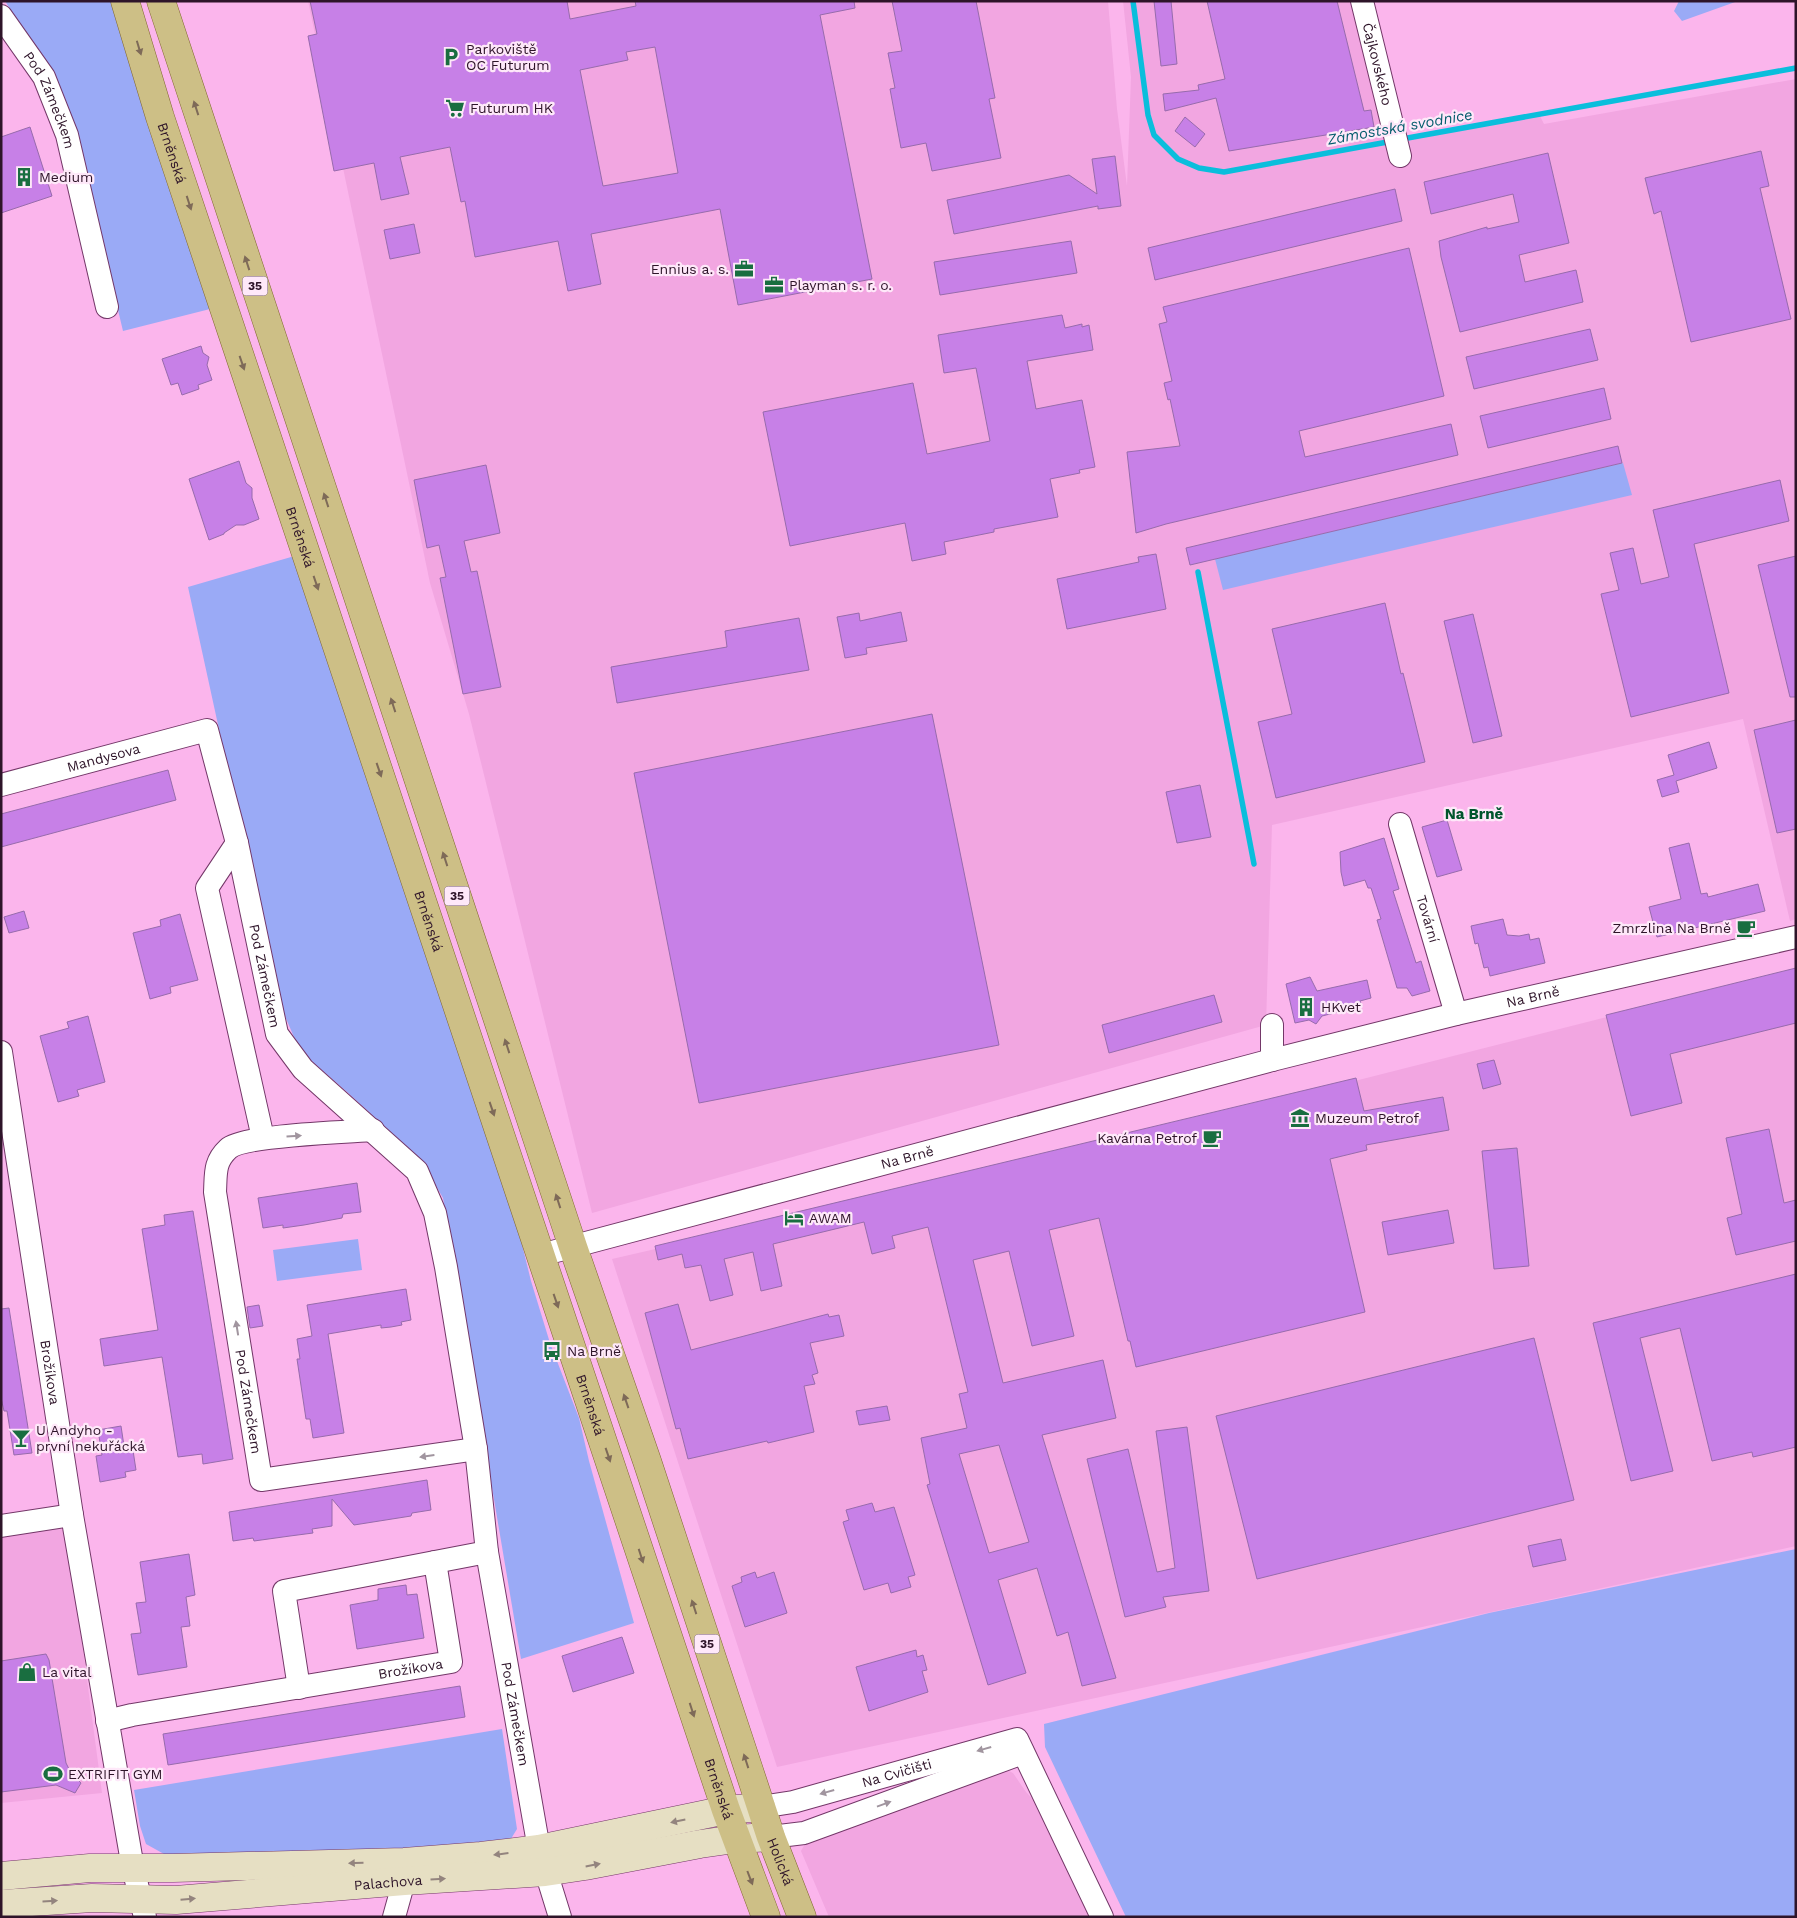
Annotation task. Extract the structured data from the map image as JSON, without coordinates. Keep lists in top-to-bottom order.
{
  "streets": {
    "main road": ["Brněnská", "35", "Holická"],
    "street": [
      "Čajkovského",
      "Pod Zámečkem",
      "Mandysova",
      "Tovární",
      "Na Brně",
      "Brožíkova",
      "Na Cvičišti",
      "Palachova"
    ]
  },
  "crossings": [
    ["Pod Zámečkem", "Mandysova"],
    ["Pod Zámečkem", "Palachova"],
    ["Brněnská", "35"],
    ["Brněnská", "Na Brně"],
    ["Brněnská", "Palachova"],
    ["35", "Na Brně"],
    ["35", "Na Cvičišti"],
    ["35", "Holická"],
    ["35", "Palachova"],
    ["Tovární", "Na Brně"],
    ["Brožíkova", "Palachova"],
    ["Na Cvičišti", "Holická"],
    ["Na Cvičišti", "Palachova"],
    ["Holická", "Palachova"]
  ],
  "districts": ["Na Brně"],
  "water": ["Zámostská svodnice"],
  "places": {
    "parking": ["Parkoviště OC Futurum"],
    "supermarket": ["Futurum HK"],
    "building": ["Medium", "HKvet"],
    "office": ["Ennius a. s.", "Playman s. r. o."],
    "cafe": ["Zmrzlina Na Brně", "Kavárna Petrof"],
    "museum": ["Muzeum Petrof"],
    "hotel": ["AWAM"],
    "bus stop": ["Na Brně"],
    "bar": ["U Andyho - první nekuřácká"],
    "shop": ["La vital"],
    "sports": ["EXTRIFIT GYM"]
  }
}
